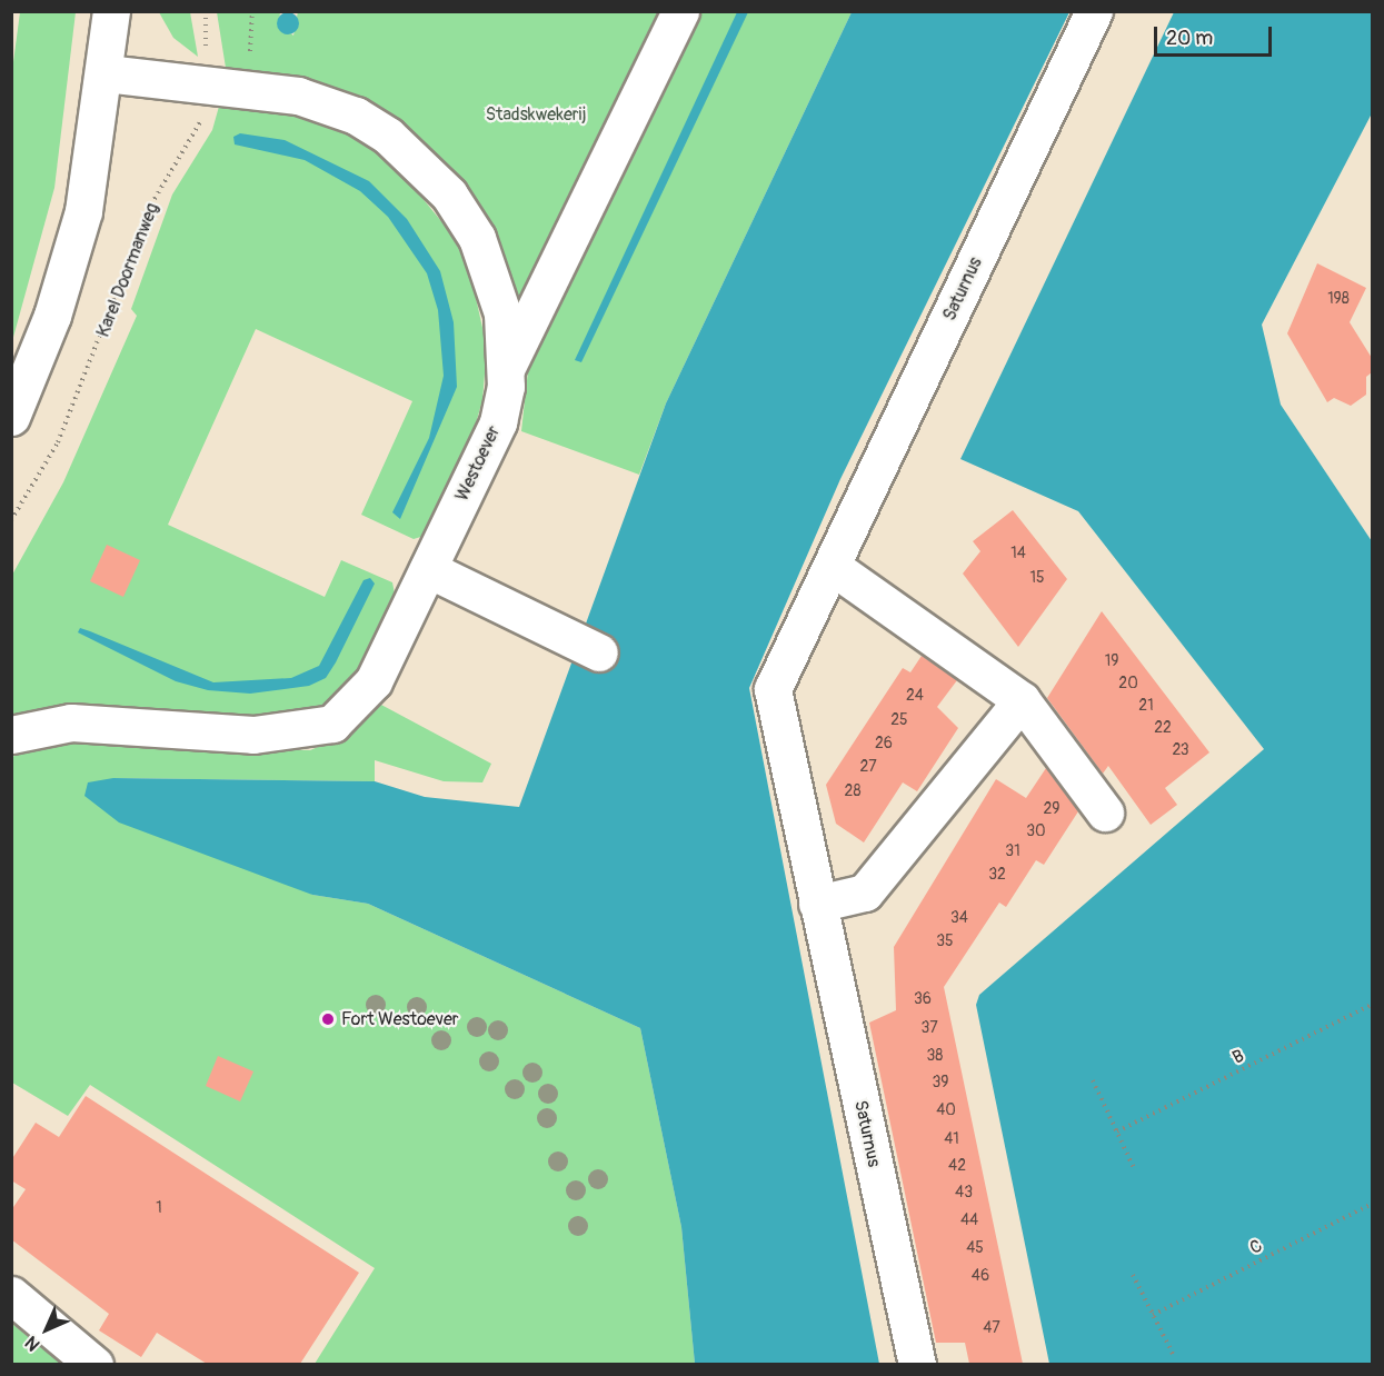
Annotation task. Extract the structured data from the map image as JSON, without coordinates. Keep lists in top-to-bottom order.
{
  "streets": {
    "street": ["Saturnus", "Westoever"],
    "path": ["Karel Doormanweg", "B", "C"]
  },
  "crossings": [
    ["Karel Doormanweg", "Westoever"]
  ],
  "parks": ["Stadskwekerij"],
  "places": ["Fort Westoever"],
  "house_numbers": [
    "198",
    "14",
    "15",
    "19",
    "20",
    "24",
    "21",
    "25",
    "22",
    "26",
    "23",
    "27",
    "28",
    "29",
    "30",
    "31",
    "32",
    "34",
    "35",
    "36",
    "37",
    "38",
    "39",
    "40",
    "41",
    "42",
    "43",
    "1",
    "44",
    "45",
    "46",
    "47"
  ],
  "scale_bar": "20 m",
  "north": "bottom left"
}
